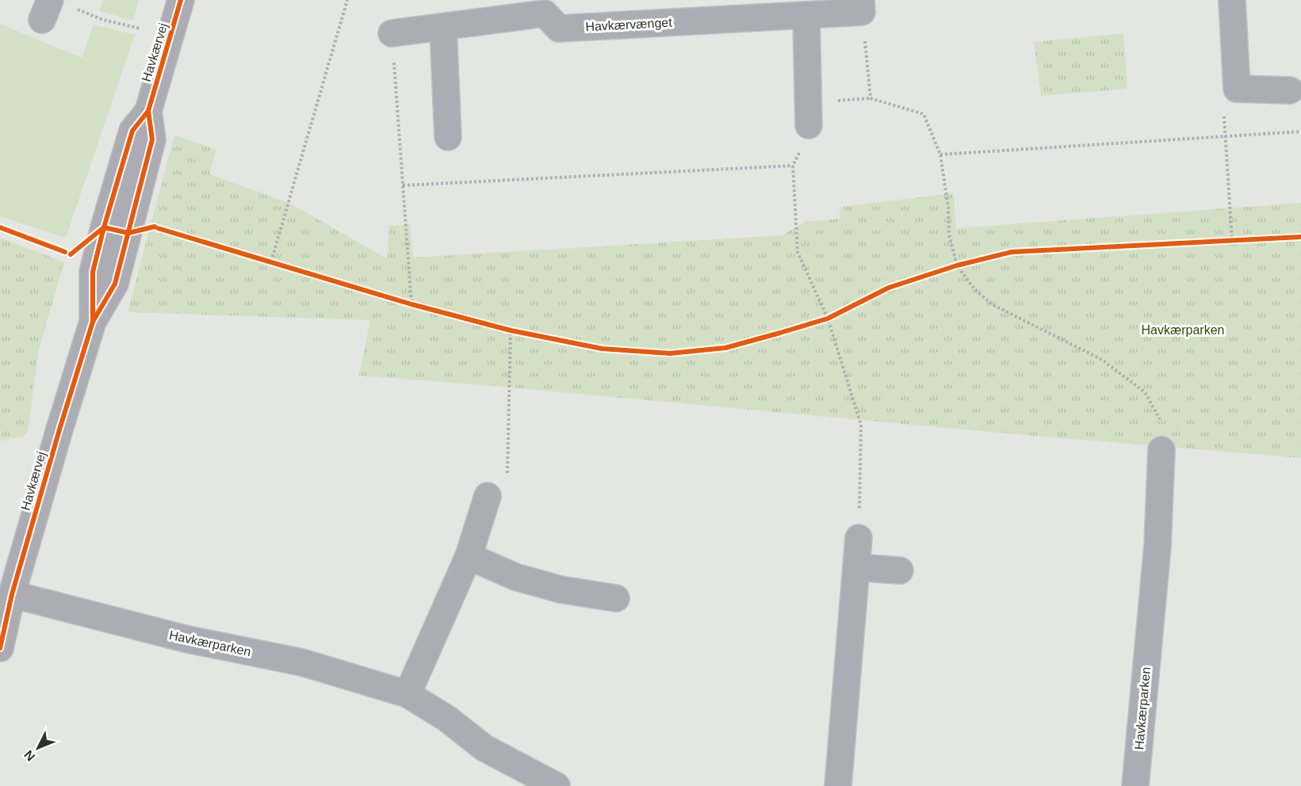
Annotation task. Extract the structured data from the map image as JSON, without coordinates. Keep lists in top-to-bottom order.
{
  "streets": {
    "street": ["Havkærvænget", "Havkærvej", "Havkærparken"]
  },
  "crossings": [
    ["Havkærvej", "Havkærparken"]
  ],
  "parks": ["Havkærparken"],
  "north": "bottom left"
}
